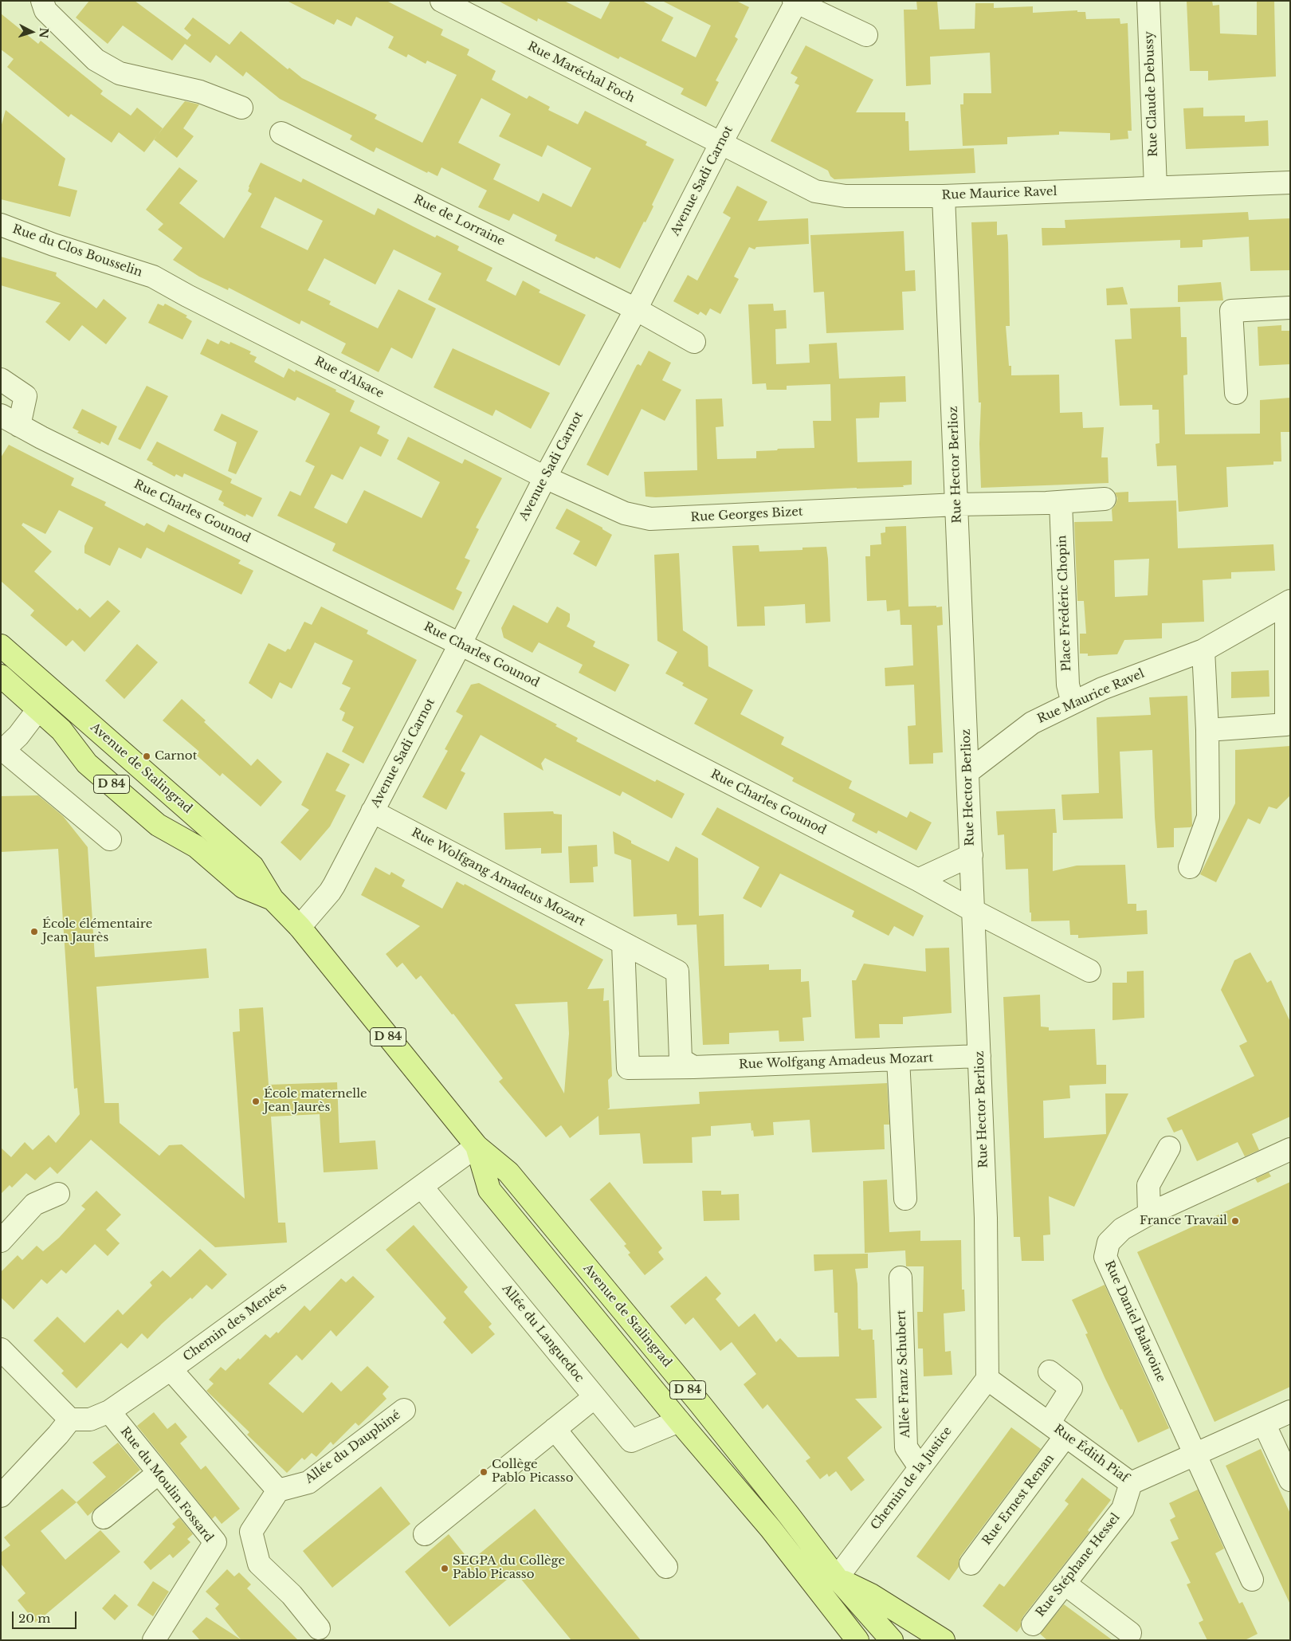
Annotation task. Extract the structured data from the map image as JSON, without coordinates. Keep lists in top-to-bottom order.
{
  "streets": {
    "main road": ["Avenue de Stalingrad", "D 84"],
    "street": [
      "Rue Maréchal Foch",
      "Rue Claude Debussy",
      "Avenue Sadi Carnot",
      "Rue Maurice Ravel",
      "Rue de Lorraine",
      "Rue du Clos Bousselin",
      "Rue d'Alsace",
      "Rue Hector Berlioz",
      "Rue Charles Gounod",
      "Rue Georges Bizet",
      "Place Frédéric Chopin",
      "Rue Wolfgang Amadeus Mozart",
      "Rue Daniel Balavoine",
      "Chemin des Menées",
      "Allée du Languedoc",
      "Allée Franz Schubert",
      "Allée du Dauphiné",
      "Rue Édith Piaf",
      "Chemin de la Justice",
      "Rue du Moulin Fossard",
      "Rue Ernest Renan",
      "Rue Stéphane Hessel"
    ]
  },
  "crossings": [
    ["Rue Maréchal Foch", "Avenue Sadi Carnot"],
    ["Rue Maréchal Foch", "Rue Maurice Ravel"],
    ["Rue Claude Debussy", "Rue Maurice Ravel"],
    ["Avenue Sadi Carnot", "Rue Maurice Ravel"],
    ["Avenue Sadi Carnot", "Rue de Lorraine"],
    ["Avenue Sadi Carnot", "Rue d'Alsace"],
    ["Avenue Sadi Carnot", "Rue Charles Gounod"],
    ["Avenue Sadi Carnot", "Rue Georges Bizet"],
    ["Avenue Sadi Carnot", "Avenue de Stalingrad"],
    ["Avenue Sadi Carnot", "Rue Wolfgang Amadeus Mozart"],
    ["Rue Maurice Ravel", "Rue Hector Berlioz"],
    ["Rue Maurice Ravel", "Place Frédéric Chopin"],
    ["Rue du Clos Bousselin", "Rue d'Alsace"],
    ["Rue d'Alsace", "Rue Georges Bizet"],
    ["Rue Hector Berlioz", "Rue Charles Gounod"],
    ["Rue Hector Berlioz", "Rue Georges Bizet"],
    ["Rue Hector Berlioz", "Rue Wolfgang Amadeus Mozart"],
    ["Rue Hector Berlioz", "Rue Édith Piaf"],
    ["Rue Hector Berlioz", "Chemin de la Justice"],
    ["Avenue de Stalingrad", "Chemin des Menées"],
    ["Avenue de Stalingrad", "Allée du Languedoc"],
    ["Avenue de Stalingrad", "Chemin de la Justice"],
    ["Rue Daniel Balavoine", "Rue Édith Piaf"],
    ["Chemin des Menées", "Allée du Languedoc"],
    ["Chemin des Menées", "Rue du Moulin Fossard"],
    ["Allée Franz Schubert", "Chemin de la Justice"],
    ["Rue Édith Piaf", "Chemin de la Justice"],
    ["Rue Édith Piaf", "Rue Ernest Renan"],
    ["Rue Édith Piaf", "Rue Stéphane Hessel"]
  ],
  "places": [
    "Carnot",
    "École élémentaire Jean Jaurès",
    "École maternelle Jean Jaurès",
    "France Travail",
    "Collège Pablo Picasso",
    "SEGPA du Collège Pablo Picasso"
  ],
  "scale_bar": "20 m",
  "north": "right"
}
